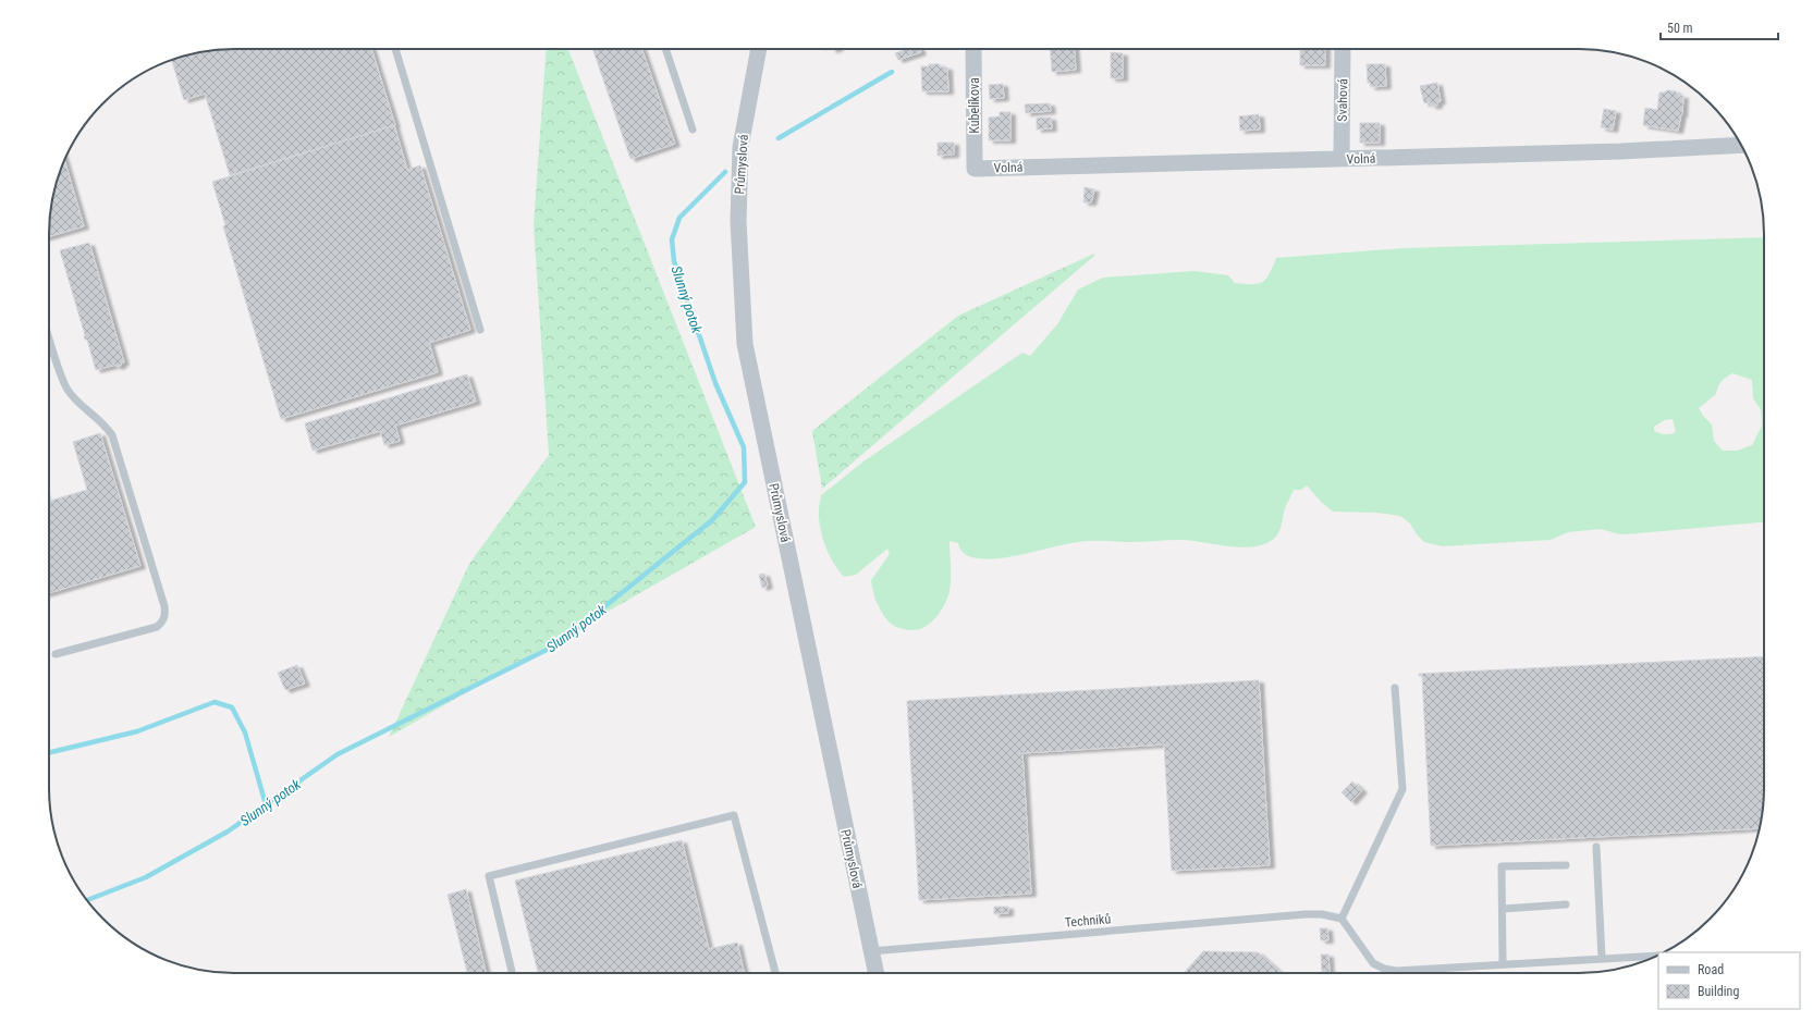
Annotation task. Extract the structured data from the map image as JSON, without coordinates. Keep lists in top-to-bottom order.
{
  "streets": {
    "street": [
      "Svahová",
      "Kubelíkova",
      "Volná",
      "Průmyslová"
    ],
    "lane": ["Techniků"]
  },
  "crossings": [
    ["Svahová", "Volná"],
    ["Kubelíkova", "Volná"],
    ["Průmyslová", "Techniků"]
  ],
  "water": ["Slunný potok"],
  "legend": ["Road", "Building"],
  "scale_bar": "50 m"
}
